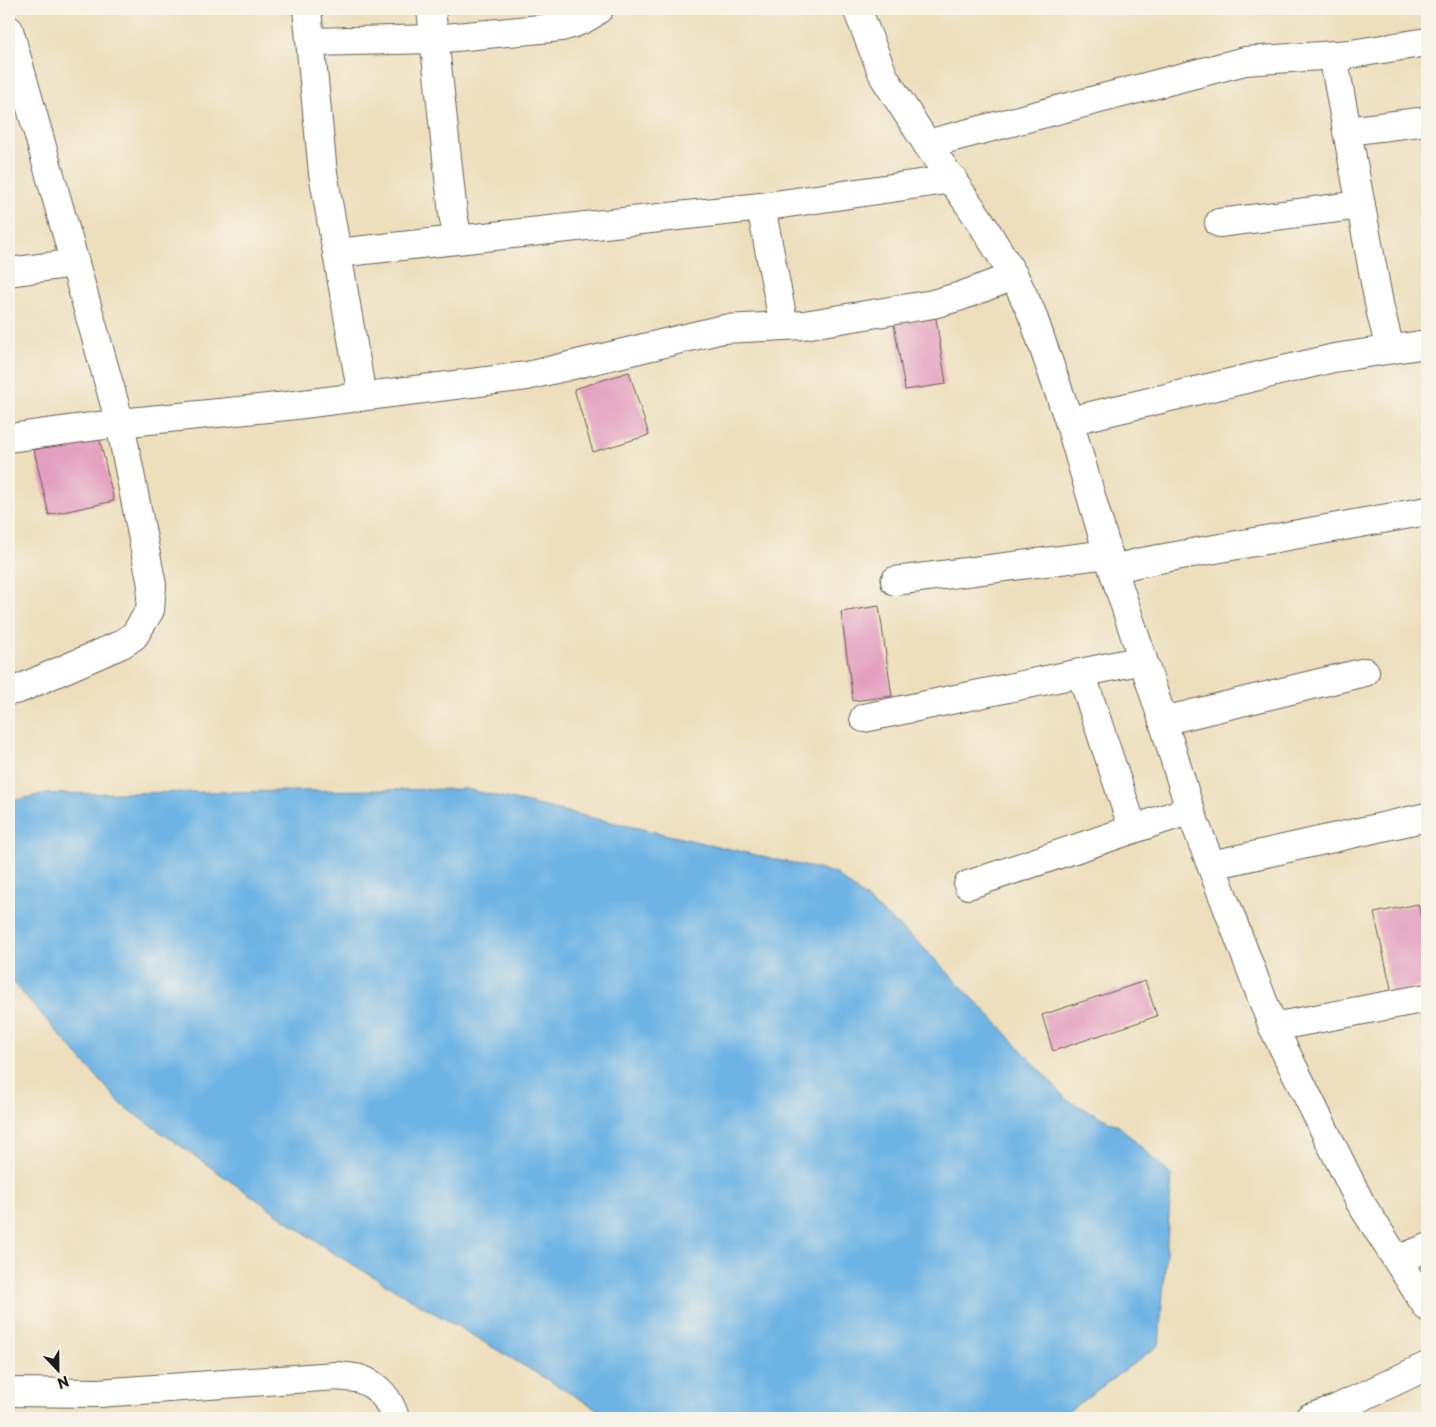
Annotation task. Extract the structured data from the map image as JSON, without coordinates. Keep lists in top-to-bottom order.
{
  "north": "bottom"
}
